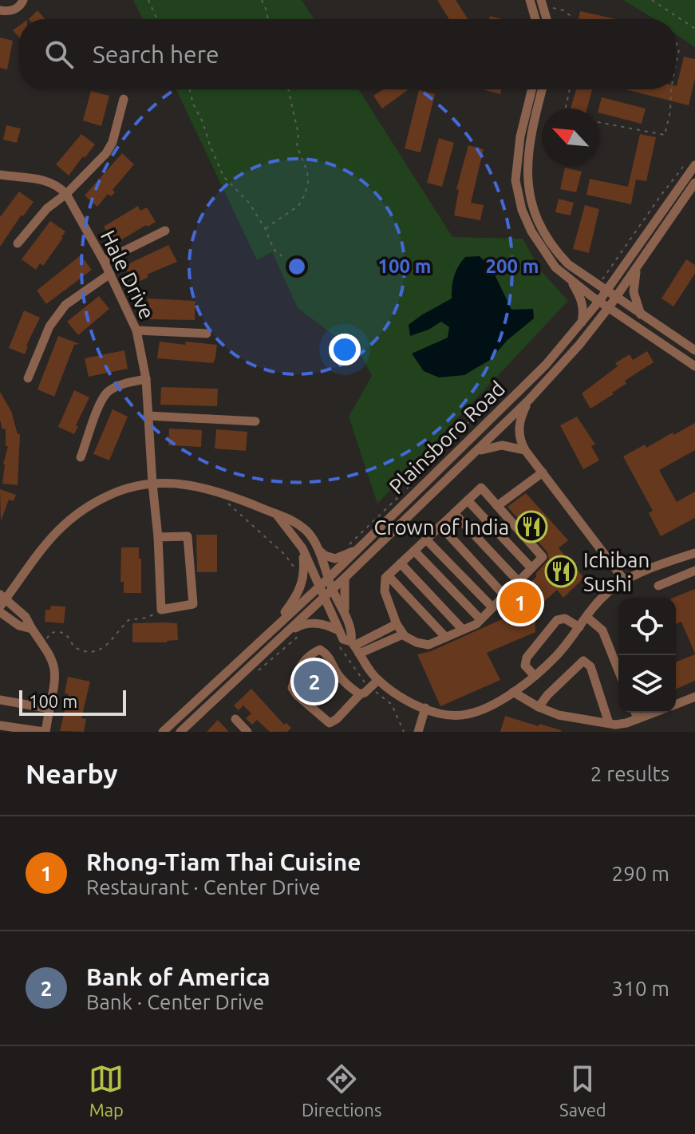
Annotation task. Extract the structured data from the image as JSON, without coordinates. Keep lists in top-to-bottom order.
{
  "streets": {
    "street": ["Hale Drive", "Plainsboro Road"]
  },
  "places": {
    "restaurant": ["Crown of India", "Ichiban Sushi"]
  },
  "scale_bar": "100 m",
  "north": "top left",
  "page": {
    "search": "Search here",
    "pins": ["1", "2"],
    "scale": "100 m",
    "heading": ["Nearby", "2 results"],
    "list": [
      {
        "mark": "1",
        "name": "Rhong-Tiam Thai Cuisine",
        "note": "Restaurant · Center Drive",
        "value": "290 m"
      },
      {
        "mark": "2",
        "name": "Bank of America",
        "note": "Bank · Center Drive",
        "value": "310 m"
      }
    ],
    "nav": ["Map", "Directions", "Saved"]
  },
  "rings": ["100 m", "200 m"]
}
